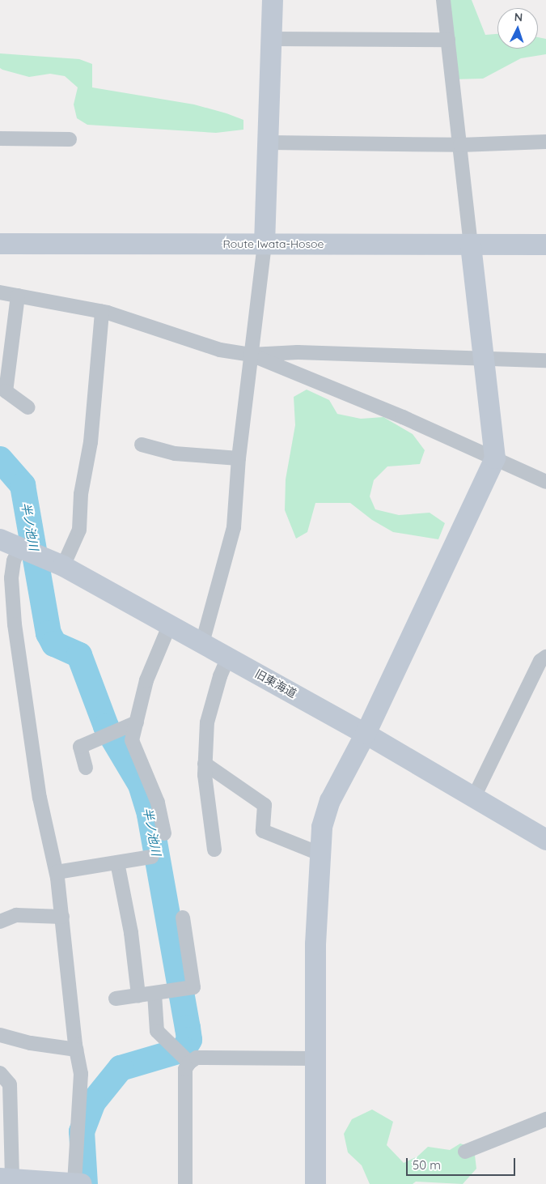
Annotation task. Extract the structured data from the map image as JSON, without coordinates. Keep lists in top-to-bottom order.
{
  "streets": {
    "street": ["Route Iwata-Hosoe", "旧東海道"]
  },
  "water": ["半ノ池川"],
  "scale_bar": "50 m",
  "north": "top"
}
